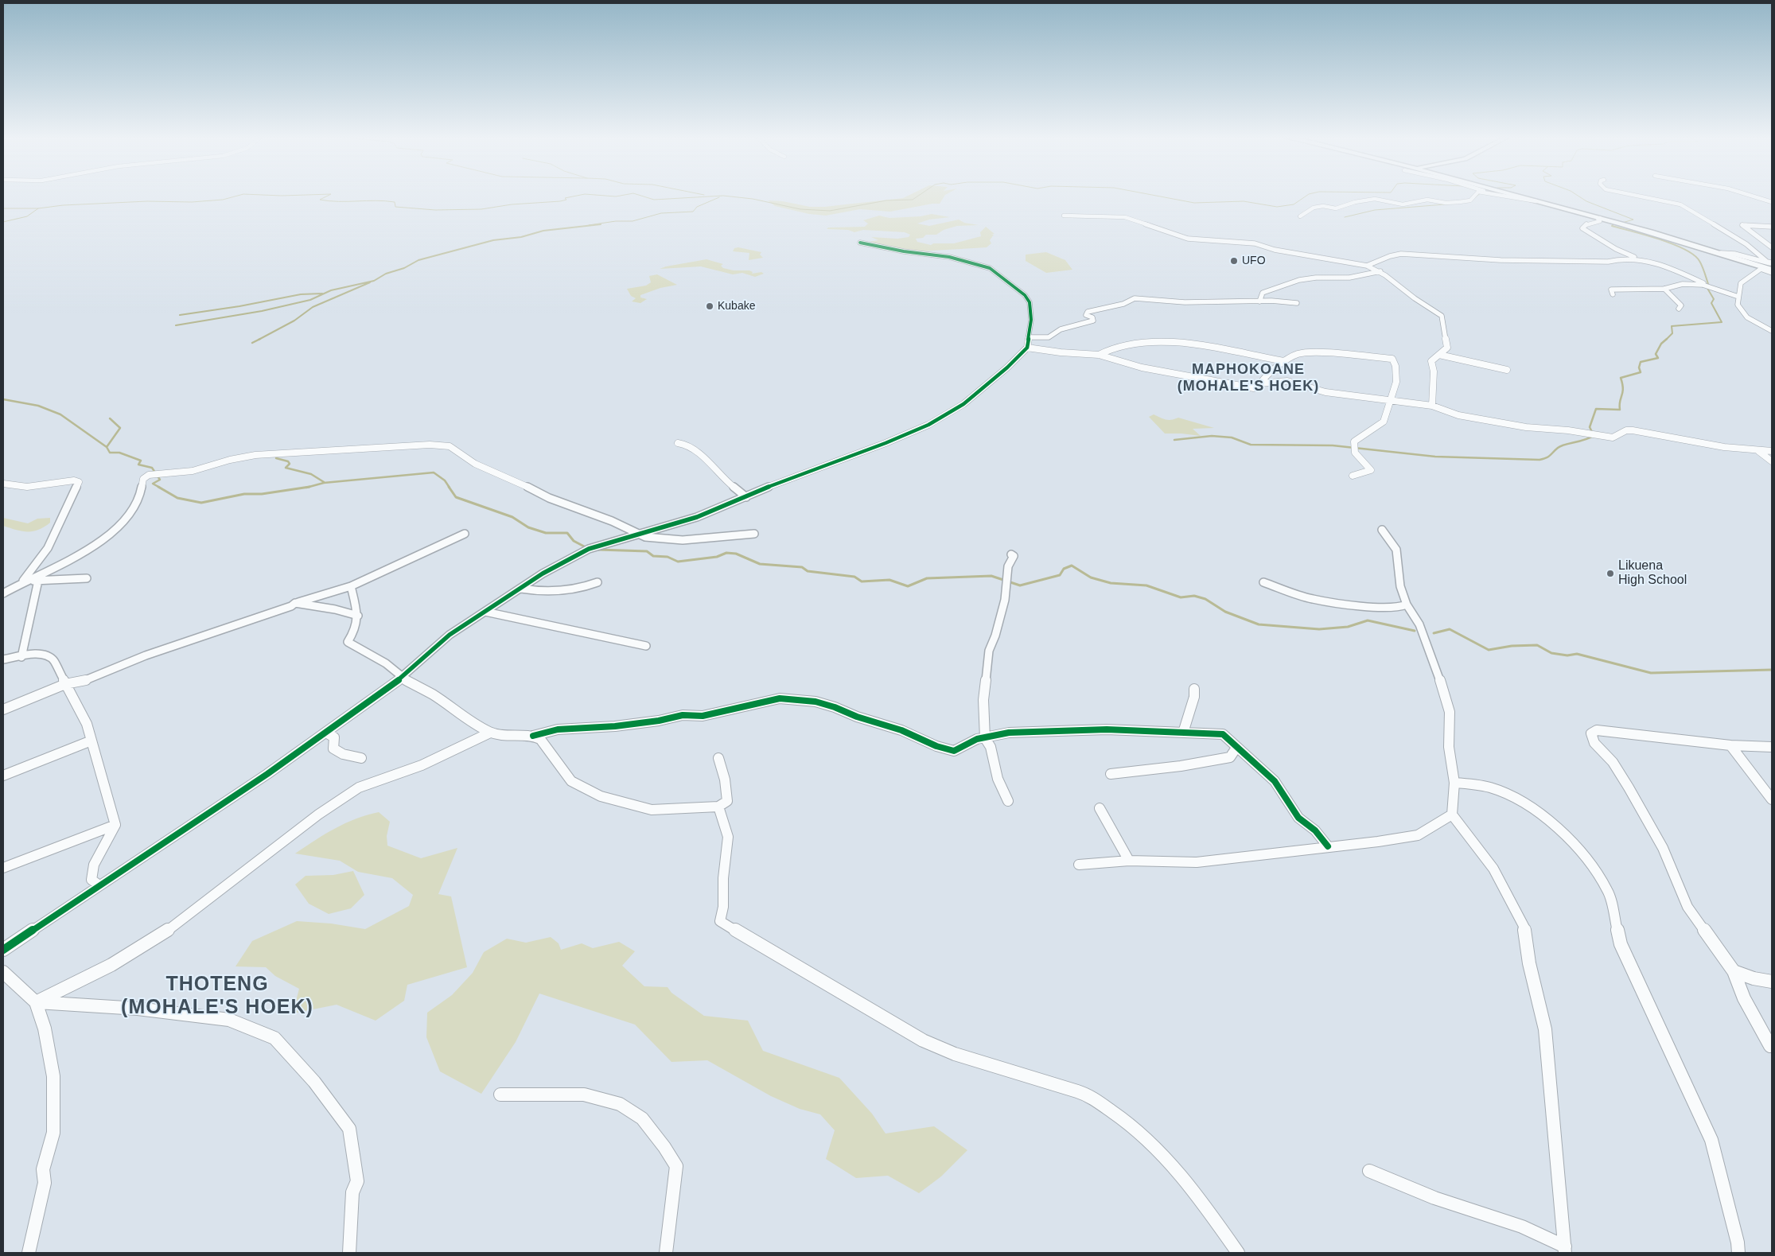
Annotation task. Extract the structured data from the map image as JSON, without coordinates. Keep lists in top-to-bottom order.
{
  "districts": ["MAPHOKOANE (MOHALE'S HOEK)", "THOTENG (MOHALE'S HOEK)"],
  "places": ["UFO", "Kubake", "Likuena High School"]
}
